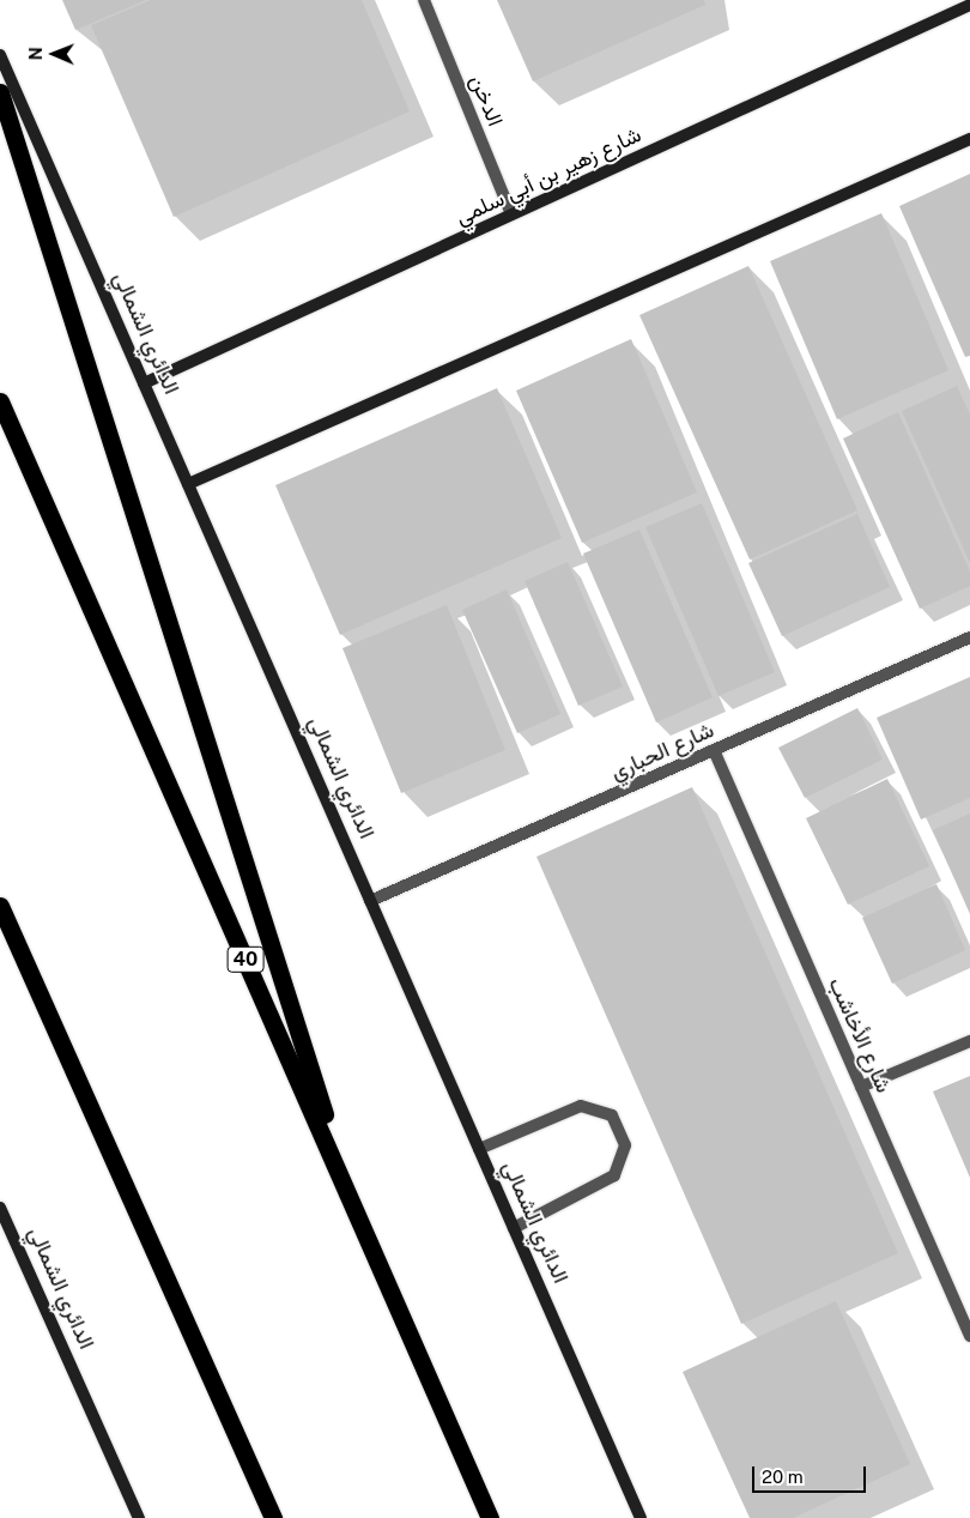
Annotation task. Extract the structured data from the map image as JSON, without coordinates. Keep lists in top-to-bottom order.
{
  "streets": {
    "highway": ["40"],
    "street": [
      "الدخن",
      "شارع زهير بن أبي سلمي",
      "الدائري الشمالي",
      "شارع الحباري",
      "شارع الأخاشب"
    ]
  },
  "crossings": [
    ["الدخن", "شارع زهير بن أبي سلمي"],
    ["شارع زهير بن أبي سلمي", "الدائري الشمالي"],
    ["الدائري الشمالي", "شارع الحباري"],
    ["شارع الحباري", "شارع الأخاشب"]
  ],
  "scale_bar": "20 m",
  "north": "left"
}
